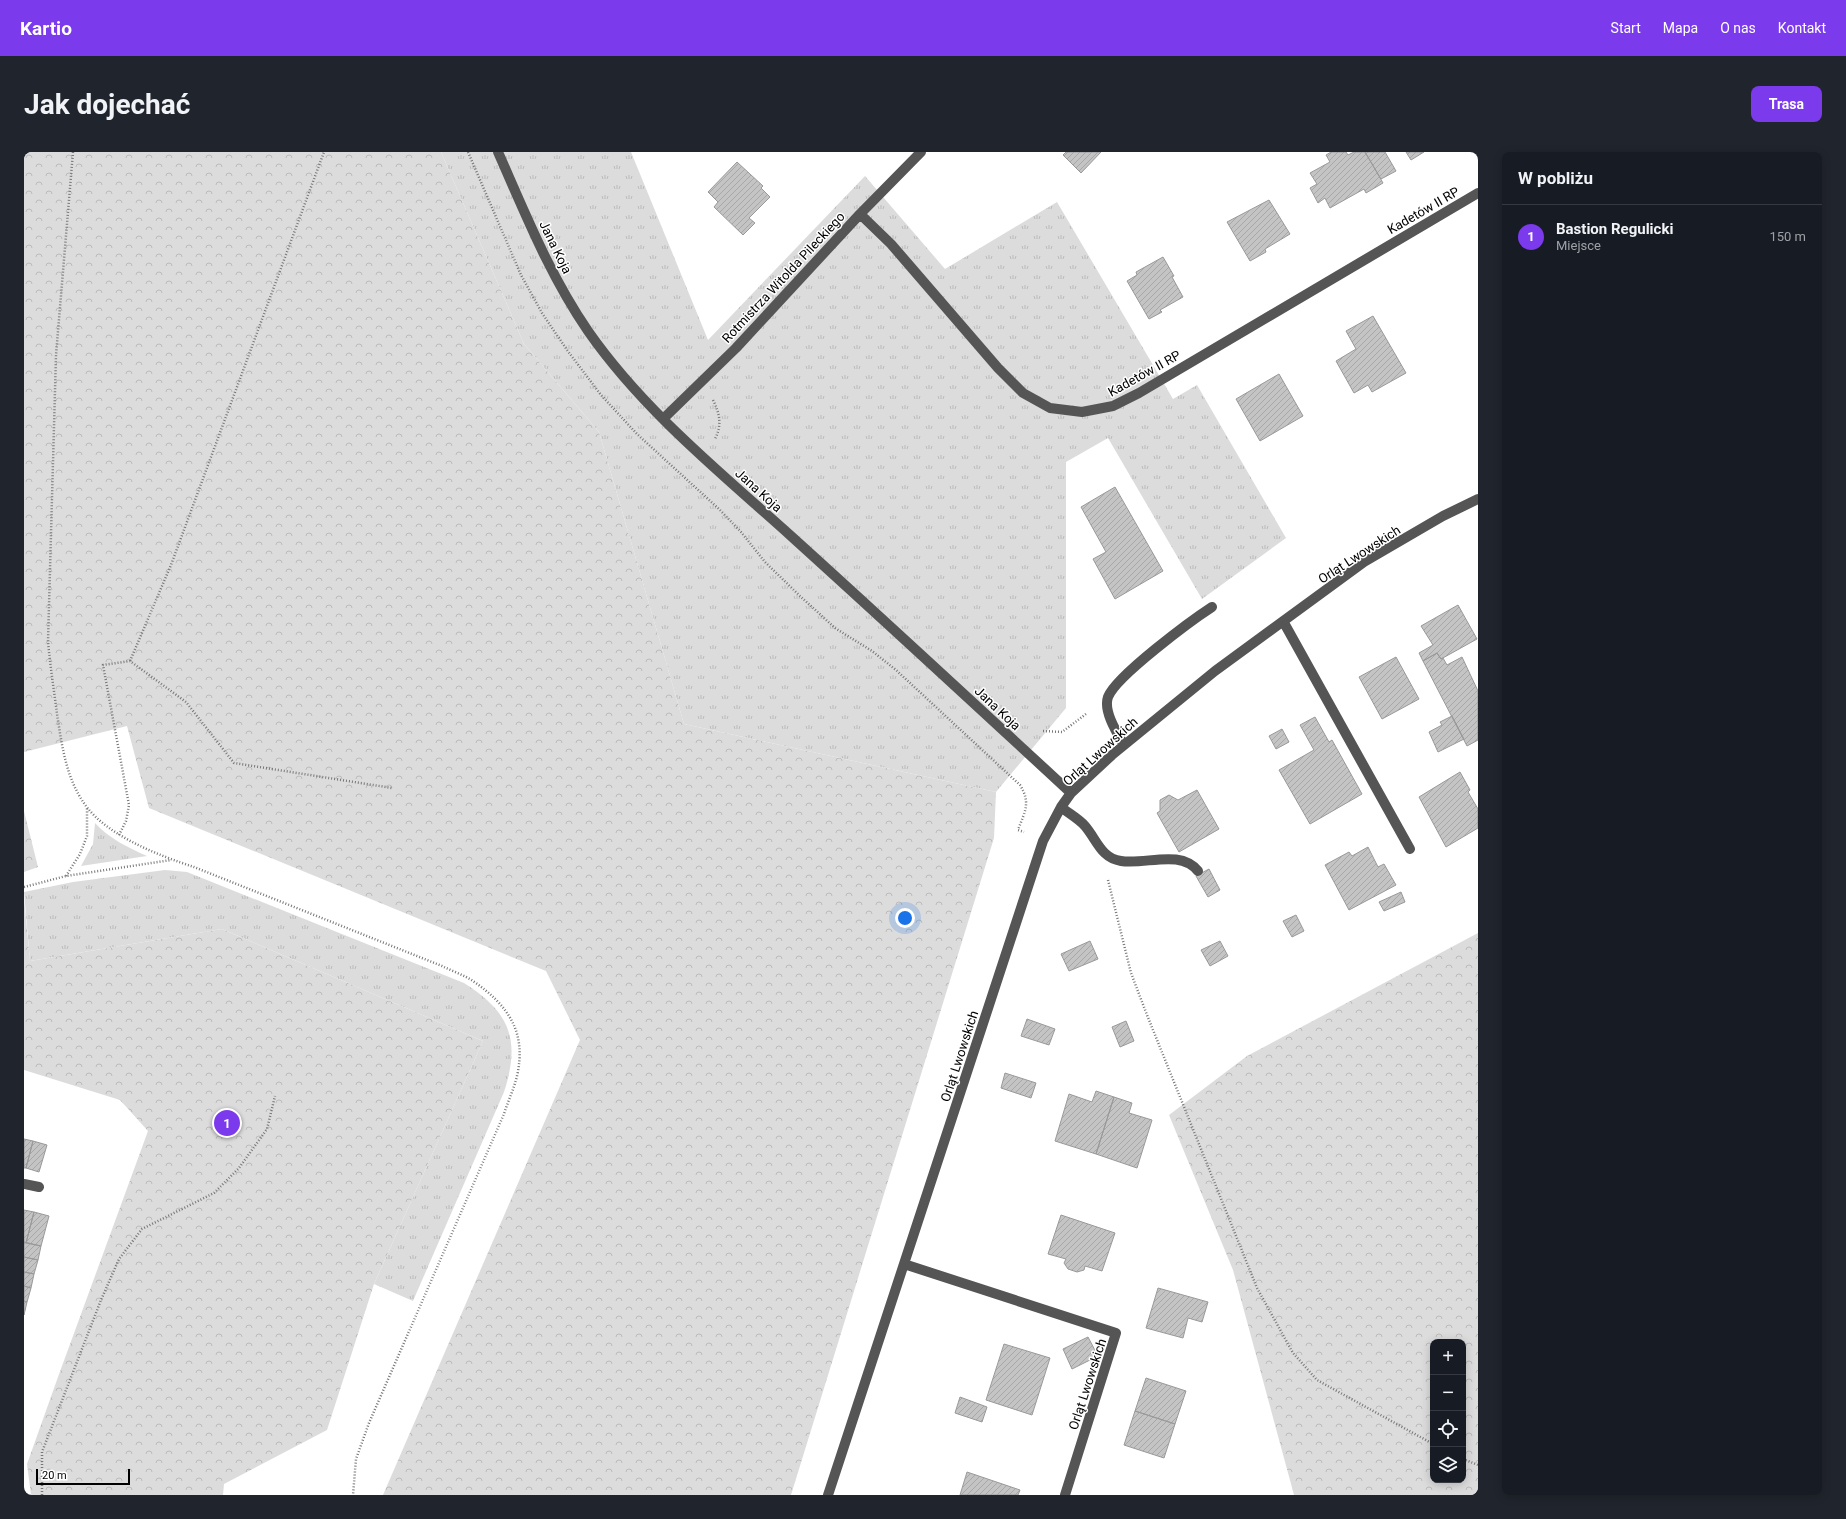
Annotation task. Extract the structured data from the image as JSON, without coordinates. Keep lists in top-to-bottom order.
{
  "streets": {
    "street": [
      "Kadetów II RP",
      "Jana Koja",
      "Rotmistrza Witolda Pileckiego",
      "Orląt Lwowskich"
    ]
  },
  "crossings": [
    ["Kadetów II RP", "Rotmistrza Witolda Pileckiego"],
    ["Jana Koja", "Rotmistrza Witolda Pileckiego"],
    ["Jana Koja", "Orląt Lwowskich"]
  ],
  "scale_bar": "20 m",
  "page": {
    "header": "Kartio",
    "nav": [
      "Start",
      "Mapa",
      "O nas",
      "Kontakt"
    ],
    "buttons": "Trasa",
    "title": "Jak dojechać",
    "heading": "W pobliżu",
    "list": [
      {
        "mark": "1",
        "name": "Bastion Regulicki",
        "note": "Miejsce",
        "value": "150 m"
      }
    ],
    "pins": "1",
    "map_buttons": ["+", "−"],
    "scale": "20 m"
  }
}
